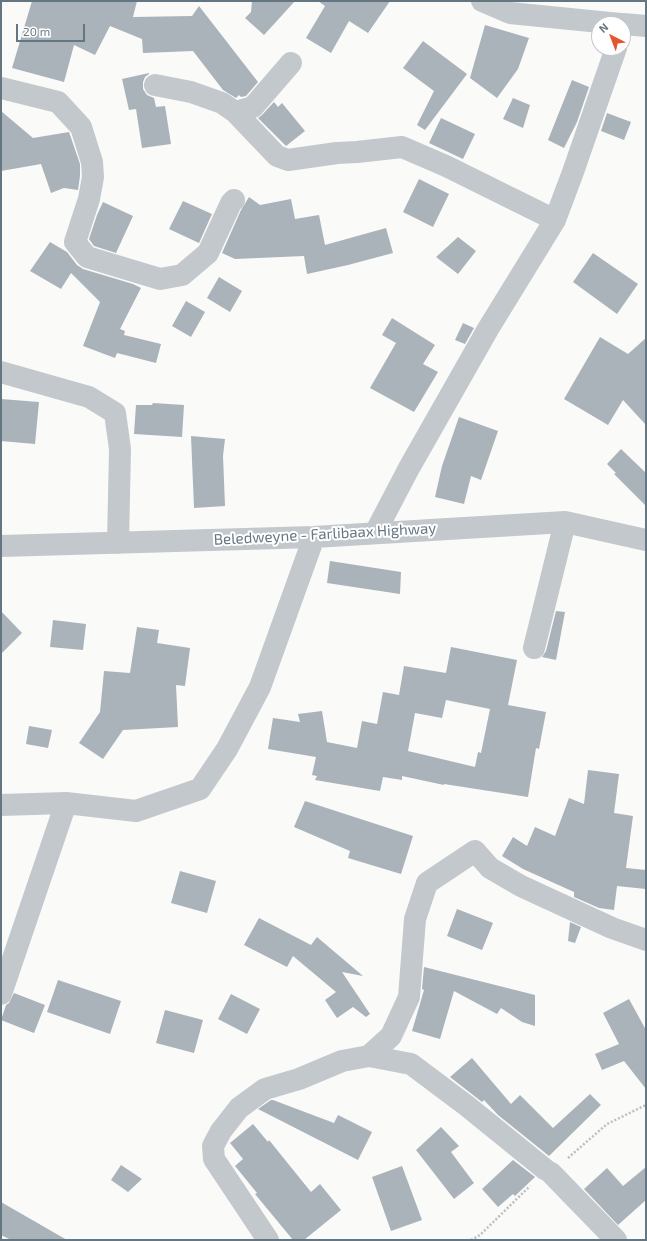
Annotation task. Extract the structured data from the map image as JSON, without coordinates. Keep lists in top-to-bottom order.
{
  "streets": {
    "street": ["Beledweyne - Farlibaax Highway"]
  },
  "scale_bar": "20 m",
  "north": "top left"
}
